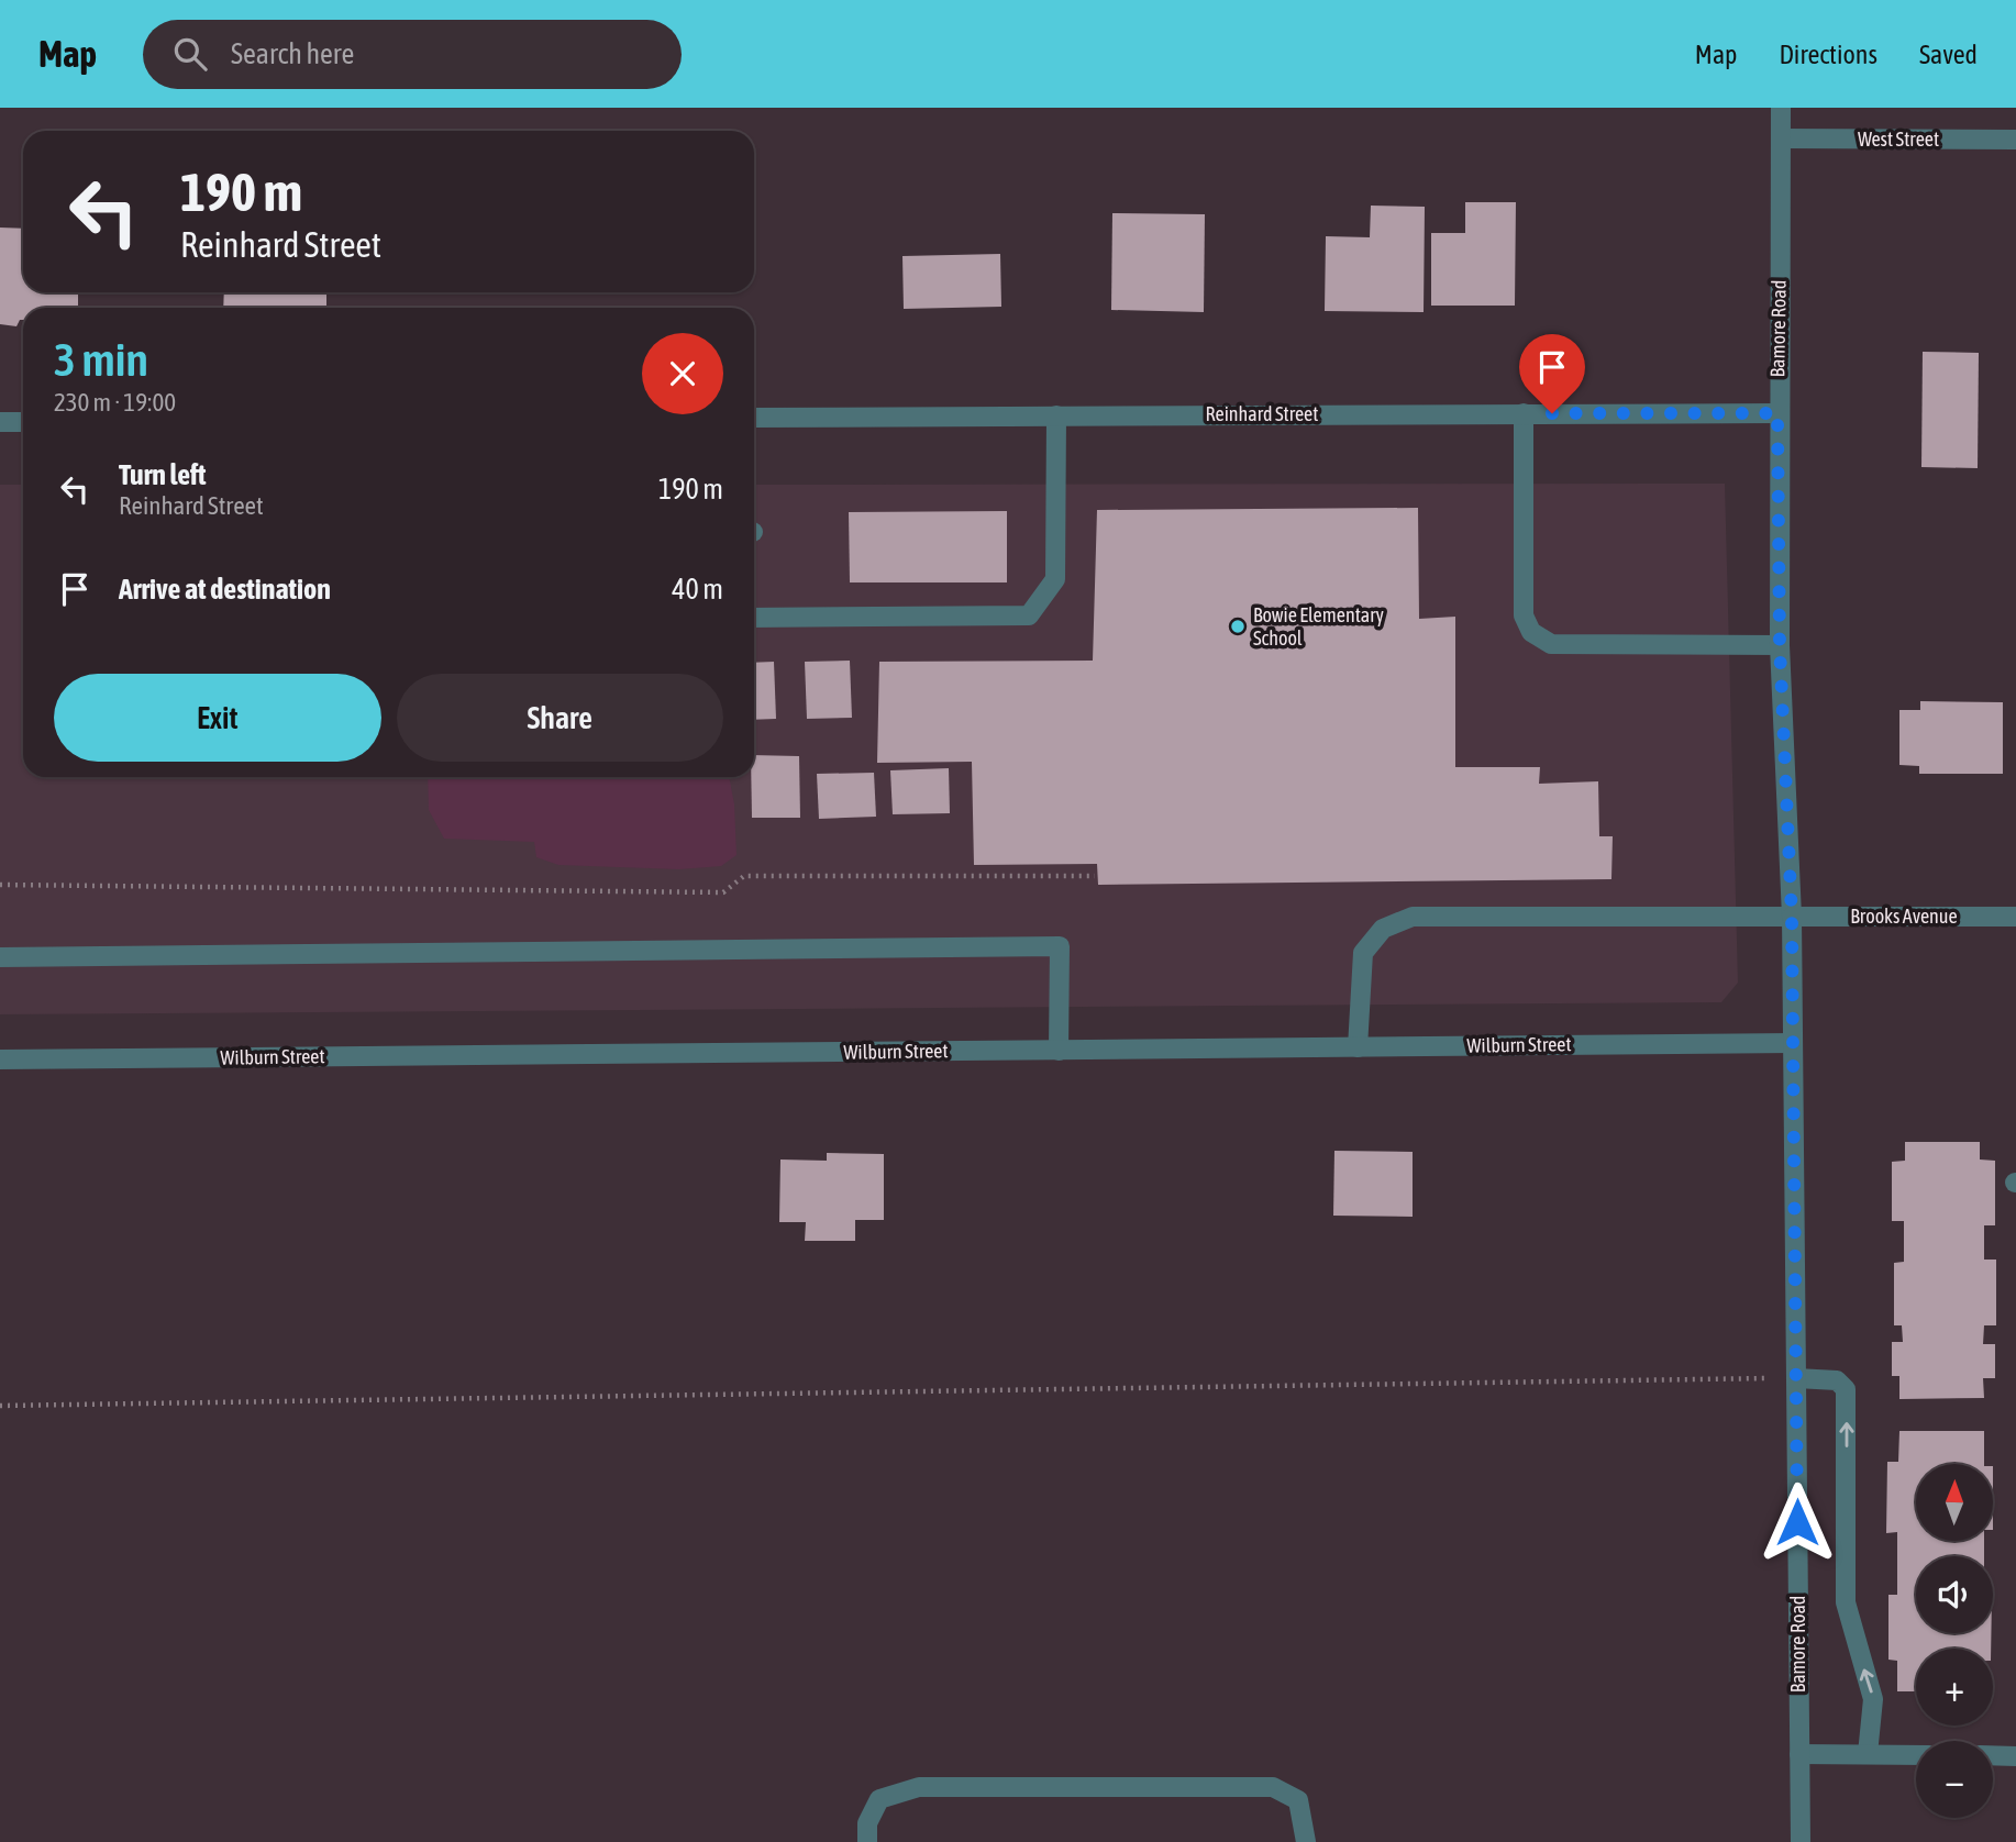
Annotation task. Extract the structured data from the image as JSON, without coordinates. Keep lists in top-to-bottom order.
{
  "streets": {
    "street": [
      "West Street",
      "Bamore Road",
      "Reinhard Street",
      "Brooks Avenue",
      "Wilburn Street"
    ]
  },
  "crossings": [
    ["West Street", "Bamore Road"],
    ["Bamore Road", "Reinhard Street"],
    ["Bamore Road", "Brooks Avenue"],
    ["Bamore Road", "Wilburn Street"],
    ["Brooks Avenue", "Wilburn Street"]
  ],
  "places": ["Bowie Elementary School"],
  "north": "top",
  "page": {
    "header": "Map",
    "search": "Search here",
    "nav": ["Map", "Directions", "Saved"],
    "turn": ["190 m", "Reinhard Street"],
    "heading": ["3 min", "230 m · 19:00"],
    "list": [
      {
        "name": "Turn left",
        "note": "Reinhard Street",
        "value": "190 m"
      },
      {
        "name": "Arrive at destination",
        "value": "40 m"
      }
    ],
    "buttons": ["Exit", "Share"],
    "map_buttons": ["+", "−"]
  }
}
